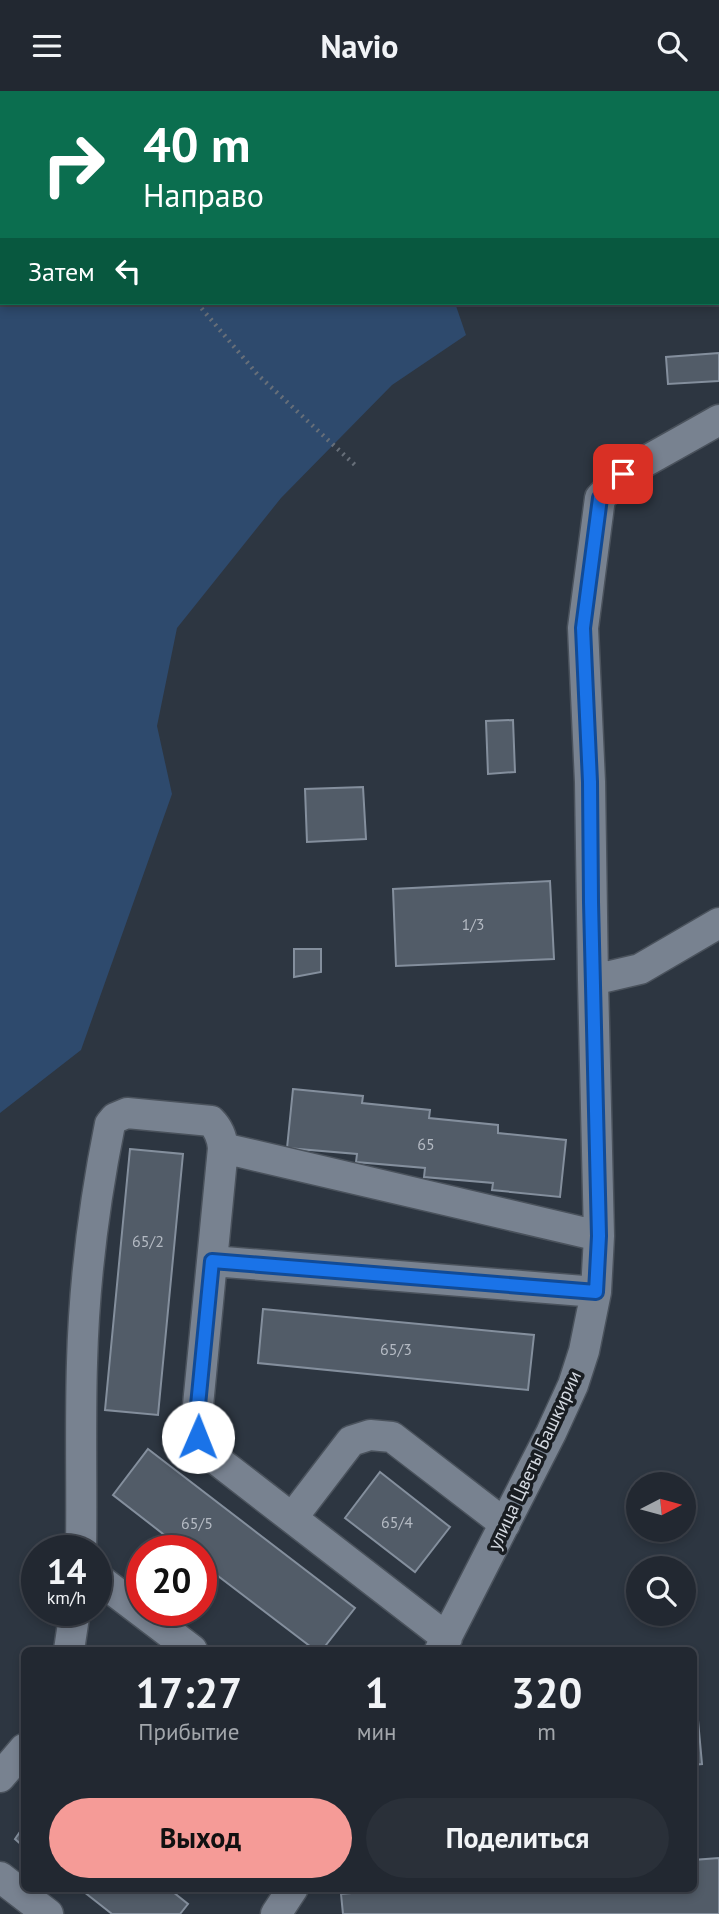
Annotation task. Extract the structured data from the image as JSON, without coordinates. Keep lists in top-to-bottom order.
{
  "streets": {
    "street": ["улица Цветы Башкирии"]
  },
  "house_numbers": [
    "1/3",
    "65",
    "65/2",
    "65/3",
    "65/4",
    "65/5"
  ],
  "north": "right",
  "page": {
    "header": "Navio",
    "turn": ["40 m", "Направо"],
    "then": "Затем",
    "speed": "14 km/h",
    "limit": "20",
    "eta": [
      "17:27",
      "Прибытие",
      "1",
      "мин",
      "320",
      "m"
    ],
    "buttons": ["Выход", "Поделиться"]
  }
}
